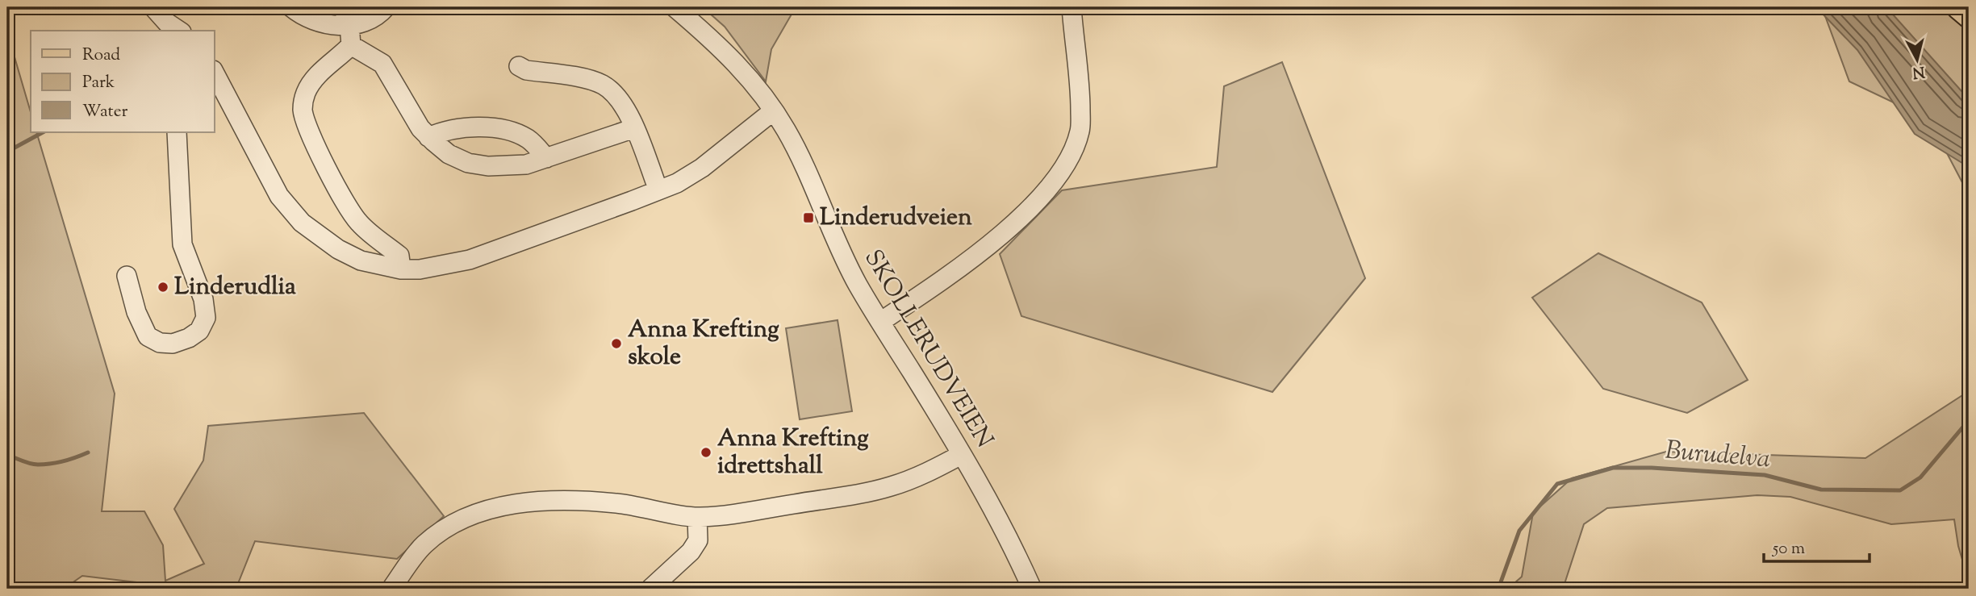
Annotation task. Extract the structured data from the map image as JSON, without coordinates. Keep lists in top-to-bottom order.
{
  "streets": {
    "street": ["SKOLLERUDVEIEN"]
  },
  "water": ["Burudelva"],
  "places": {
    "transit": ["Linderudveien"],
    "other": ["Linderudlia", "Anna Krefting skole", "Anna Krefting idrettshall"]
  },
  "legend": ["Road", "Park", "Water"],
  "scale_bar": "50 m",
  "north": "bottom"
}
